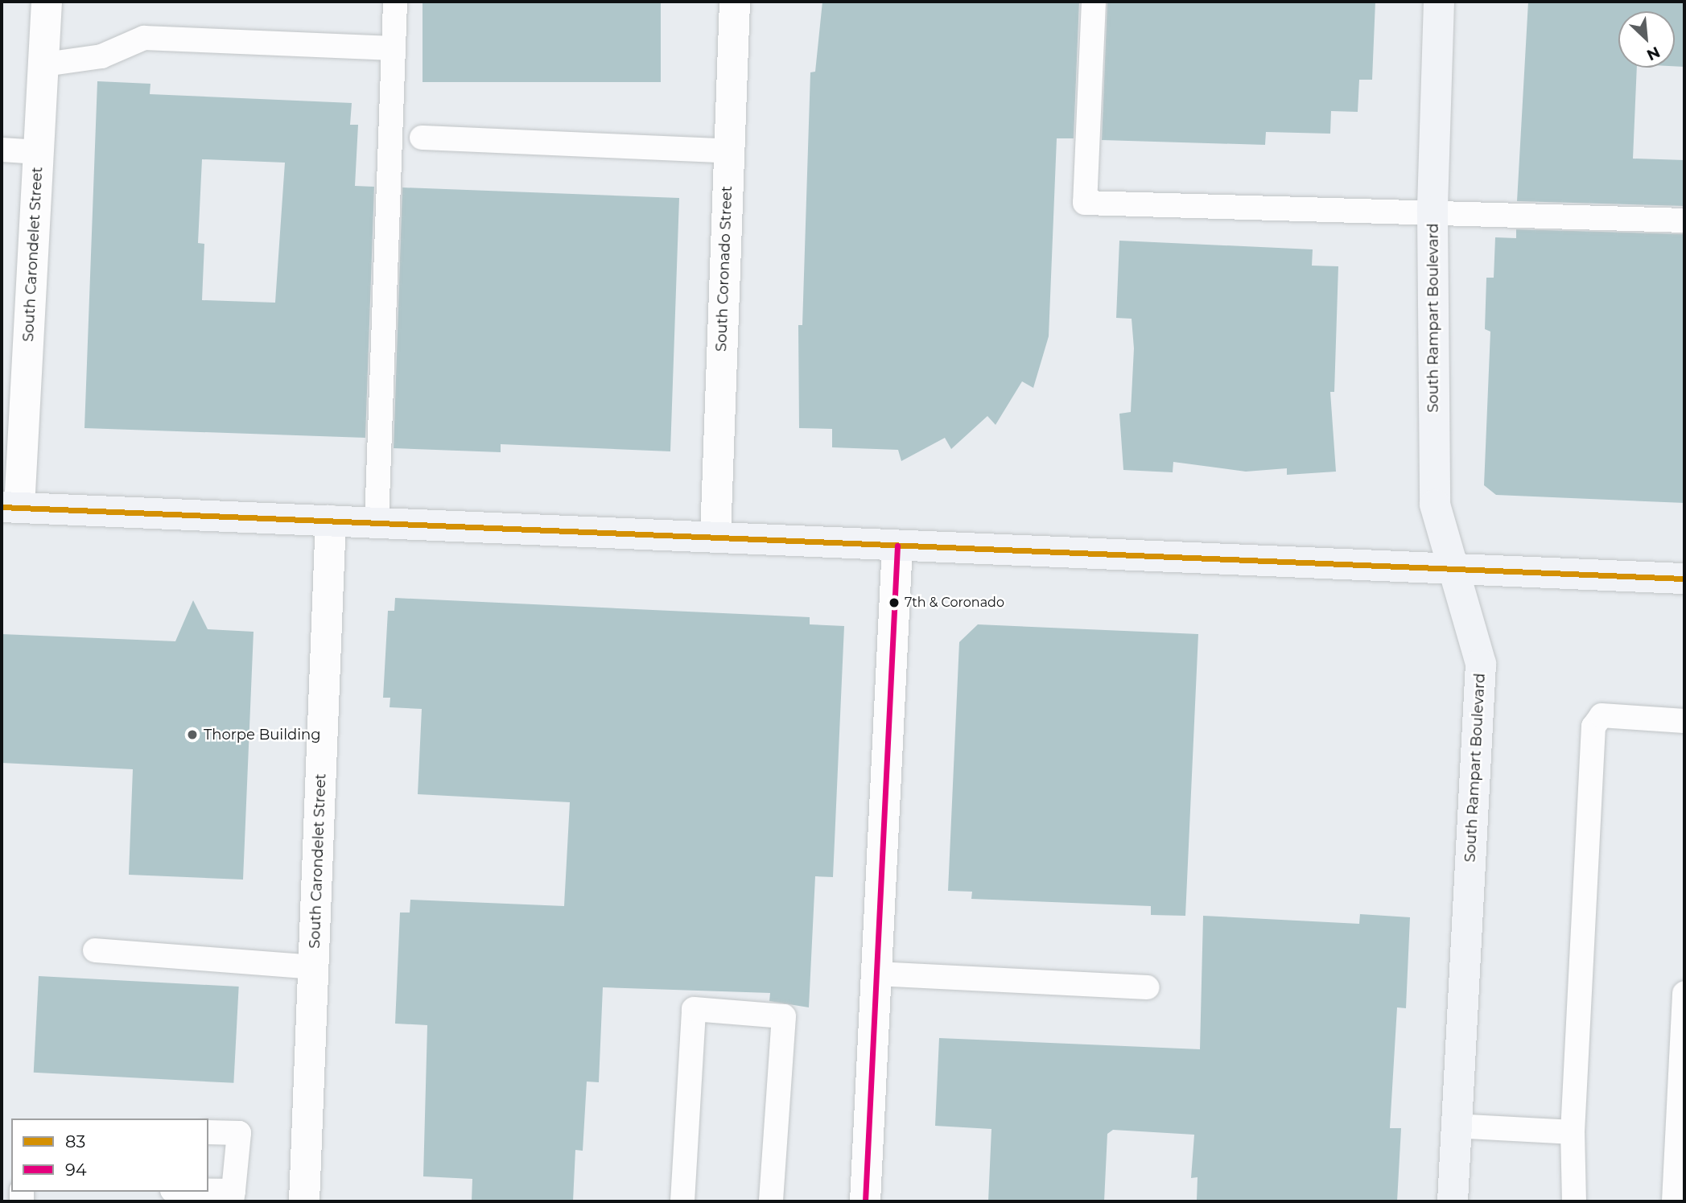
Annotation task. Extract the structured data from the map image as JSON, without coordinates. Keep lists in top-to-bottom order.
{
  "streets": {
    "street": ["South Carondelet Street", "South Coronado Street", "South Rampart Boulevard"]
  },
  "places": ["7th & Coronado", "Thorpe Building"],
  "lines": ["transit line 83", "transit line 94"],
  "legend": ["83", "94"],
  "north": "bottom right"
}
